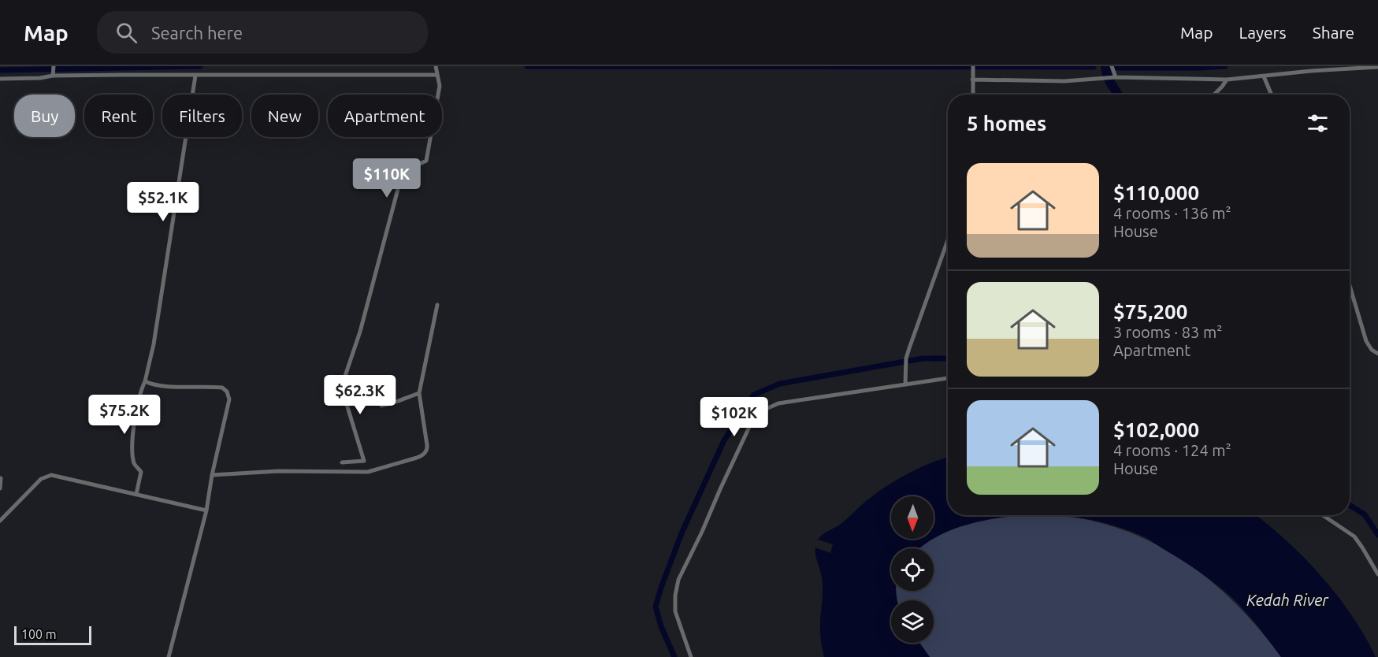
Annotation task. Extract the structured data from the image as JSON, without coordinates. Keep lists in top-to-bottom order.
{
  "water": ["Kedah River"],
  "scale_bar": "100 m",
  "north": "bottom",
  "page": {
    "header": "Map",
    "search": "Search here",
    "nav": ["Map", "Layers", "Share"],
    "chip": [
      "Buy",
      "Rent",
      "Filters",
      "New",
      "Apartment"
    ],
    "heading": "5 homes",
    "list": [
      {
        "name": "$110,000",
        "note": "4 rooms · 136 m² · House"
      },
      {
        "name": "$75,200",
        "note": "3 rooms · 83 m² · Apartment"
      },
      {
        "name": "$102,000",
        "note": "4 rooms · 124 m² · House"
      }
    ],
    "price": [
      "$110K",
      "$52.1K",
      "$62.3K",
      "$75.2K",
      "$102K"
    ],
    "scale": "100 m"
  }
}
